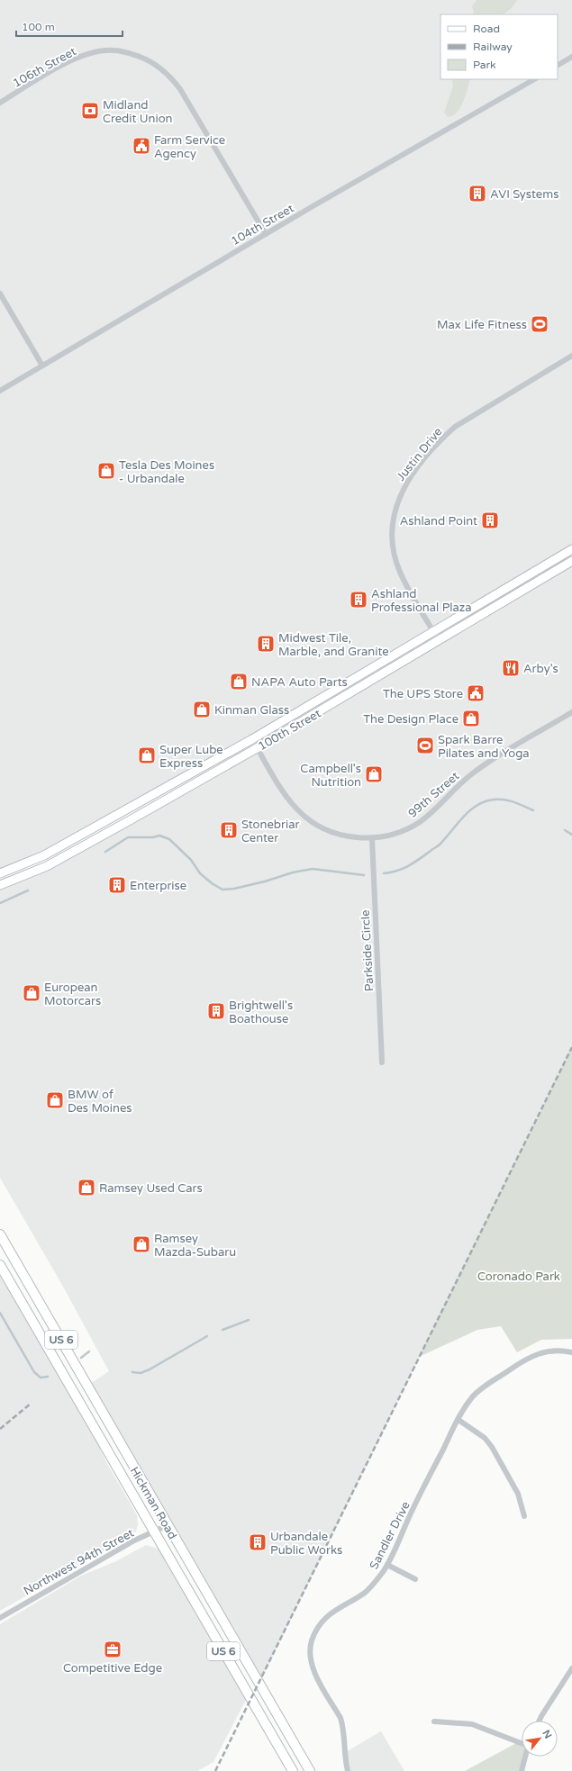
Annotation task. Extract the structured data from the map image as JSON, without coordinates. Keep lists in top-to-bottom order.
{
  "streets": {
    "main road": ["100th Street", "US 6", "Hickman Road"],
    "street": [
      "106th Street",
      "104th Street",
      "Justin Drive",
      "99th Street",
      "Parkside Circle",
      "Sandler Drive",
      "Northwest 94th Street"
    ]
  },
  "crossings": [
    ["106th Street", "104th Street"],
    ["Justin Drive", "100th Street"],
    ["100th Street", "99th Street"],
    ["99th Street", "Parkside Circle"],
    ["Hickman Road", "Northwest 94th Street"]
  ],
  "parks": ["Coronado Park"],
  "places": {
    "bank": ["Midland Credit Union"],
    "public building": ["Farm Service Agency", "The UPS Store"],
    "building": [
      "AVI Systems",
      "Ashland Point",
      "Ashland Professional Plaza",
      "Midwest Tile, Marble, and Granite",
      "Stonebriar Center",
      "Enterprise",
      "Brightwell's Boathouse",
      "Urbandale Public Works"
    ],
    "sports": ["Max Life Fitness", "Spark Barre Pilates and Yoga"],
    "shop": [
      "Tesla Des Moines - Urbandale",
      "NAPA Auto Parts",
      "Kinman Glass",
      "The Design Place",
      "Super Lube Express",
      "Campbell's Nutrition",
      "European Motorcars",
      "BMW of Des Moines",
      "Ramsey Used Cars",
      "Ramsey Mazda-Subaru"
    ],
    "restaurant": ["Arby's"],
    "office": ["Competitive Edge"]
  },
  "legend": ["Road", "Railway", "Park"],
  "scale_bar": "100 m",
  "north": "top right"
}
